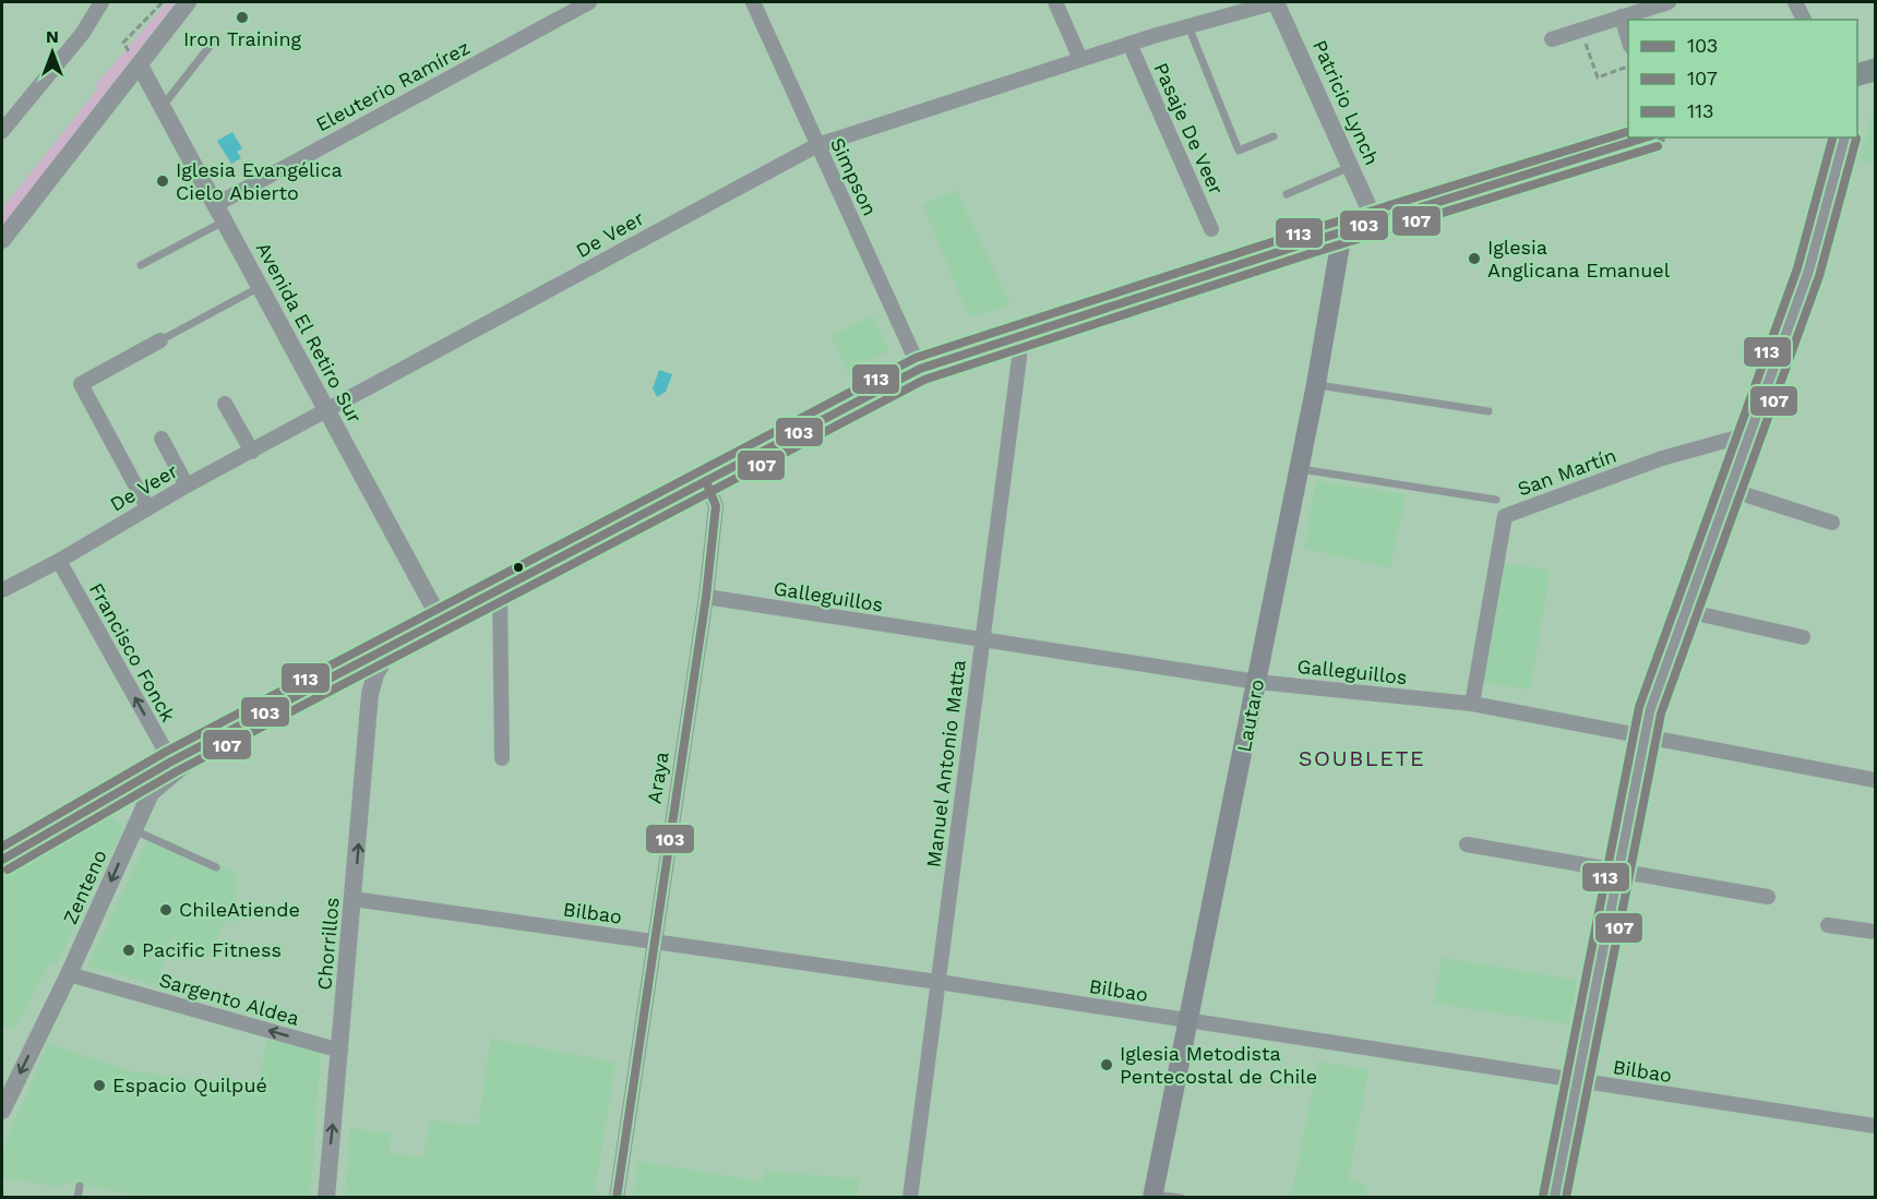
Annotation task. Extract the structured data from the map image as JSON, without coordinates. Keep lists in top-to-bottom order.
{
  "streets": {
    "main road": ["Lautaro"],
    "street": [
      "Eleuterio Ramírez",
      "Patricio Lynch",
      "Pasaje De Veer",
      "Simpson",
      "De Veer",
      "Avenida El Retiro Sur",
      "San Martín",
      "Galleguillos",
      "Francisco Fonck",
      "Manuel Antonio Matta",
      "Araya",
      "Zenteno",
      "Bilbao",
      "Chorrillos",
      "Sargento Aldea"
    ]
  },
  "crossings": [
    ["Eleuterio Ramírez", "Avenida El Retiro Sur"],
    ["Patricio Lynch", "De Veer"],
    ["Pasaje De Veer", "De Veer"],
    ["Simpson", "De Veer"],
    ["De Veer", "Avenida El Retiro Sur"],
    ["De Veer", "Francisco Fonck"],
    ["San Martín", "Galleguillos"],
    ["Galleguillos", "Lautaro"],
    ["Galleguillos", "Manuel Antonio Matta"],
    ["Galleguillos", "Araya"],
    ["Lautaro", "Bilbao"],
    ["Manuel Antonio Matta", "Bilbao"],
    ["Araya", "Bilbao"],
    ["Zenteno", "Sargento Aldea"],
    ["Bilbao", "Chorrillos"],
    ["Chorrillos", "Sargento Aldea"]
  ],
  "one_way": [
    "Francisco Fonck",
    "Zenteno",
    "Chorrillos",
    "Sargento Aldea"
  ],
  "districts": ["SOUBLETE"],
  "places": [
    "Iron Training",
    "Iglesia Evangélica Cielo Abierto",
    "Iglesia Anglicana Emanuel",
    "ChileAtiende",
    "Pacific Fitness",
    "Iglesia Metodista Pentecostal de Chile",
    "Espacio Quilpué"
  ],
  "lines": ["transit line 113", "transit line 103", "transit line 107"],
  "legend": ["103", "107", "113"],
  "north": "top"
}
